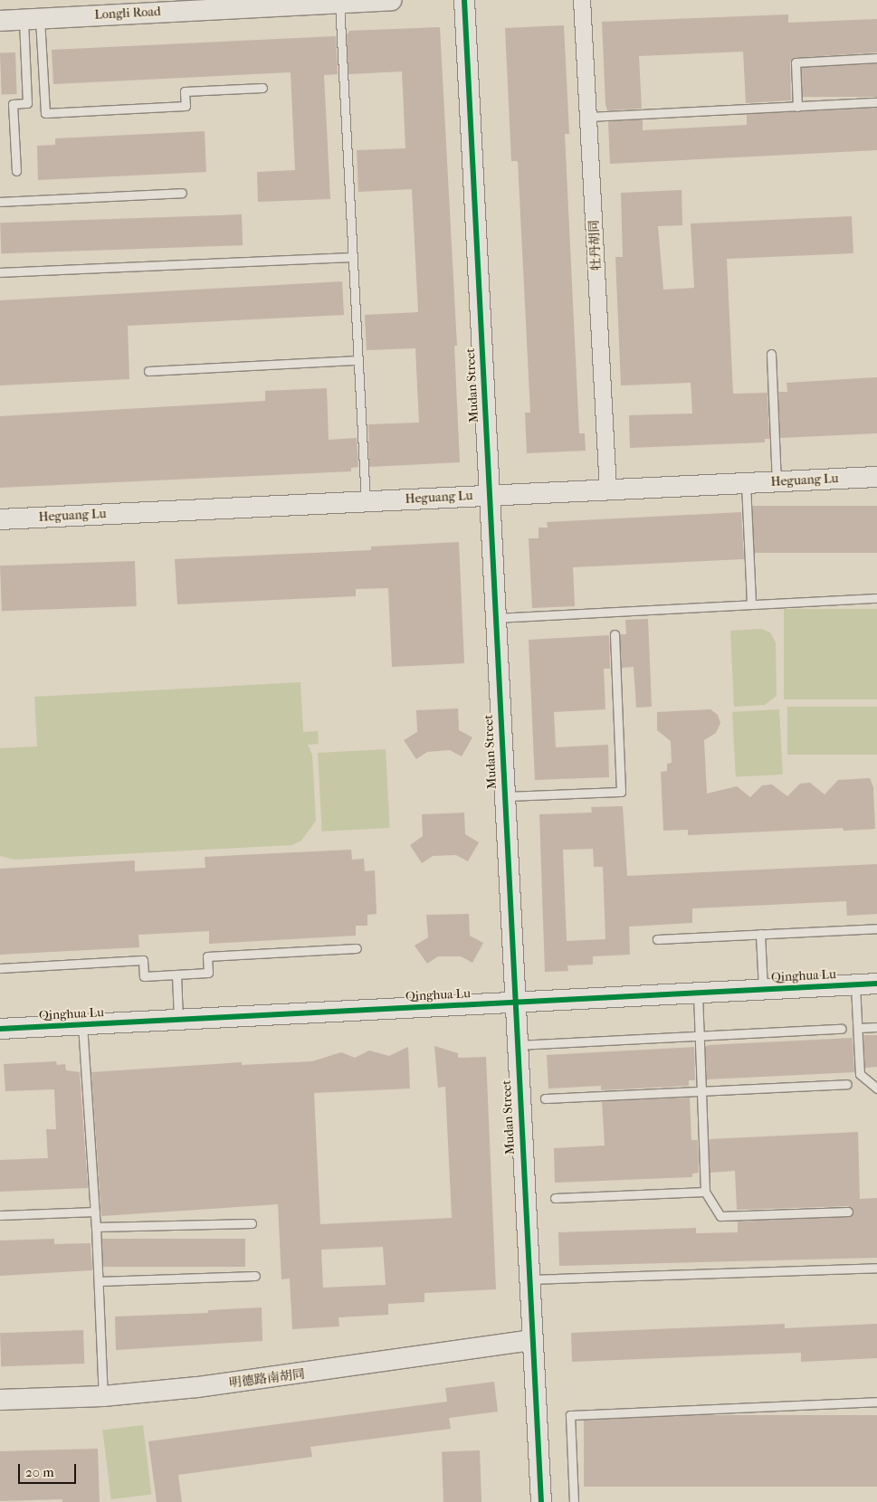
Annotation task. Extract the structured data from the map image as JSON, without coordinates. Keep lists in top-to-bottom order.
{
  "streets": {
    "street": [
      "Longli Road",
      "牡丹胡同",
      "Mudan Street",
      "Heguang Lu",
      "Qinghua Lu",
      "明德路南胡同"
    ]
  },
  "crossings": [
    ["牡丹胡同", "Heguang Lu"],
    ["Mudan Street", "Heguang Lu"],
    ["Mudan Street", "Qinghua Lu"],
    ["Mudan Street", "明德路南胡同"]
  ],
  "scale_bar": "20 m"
}
